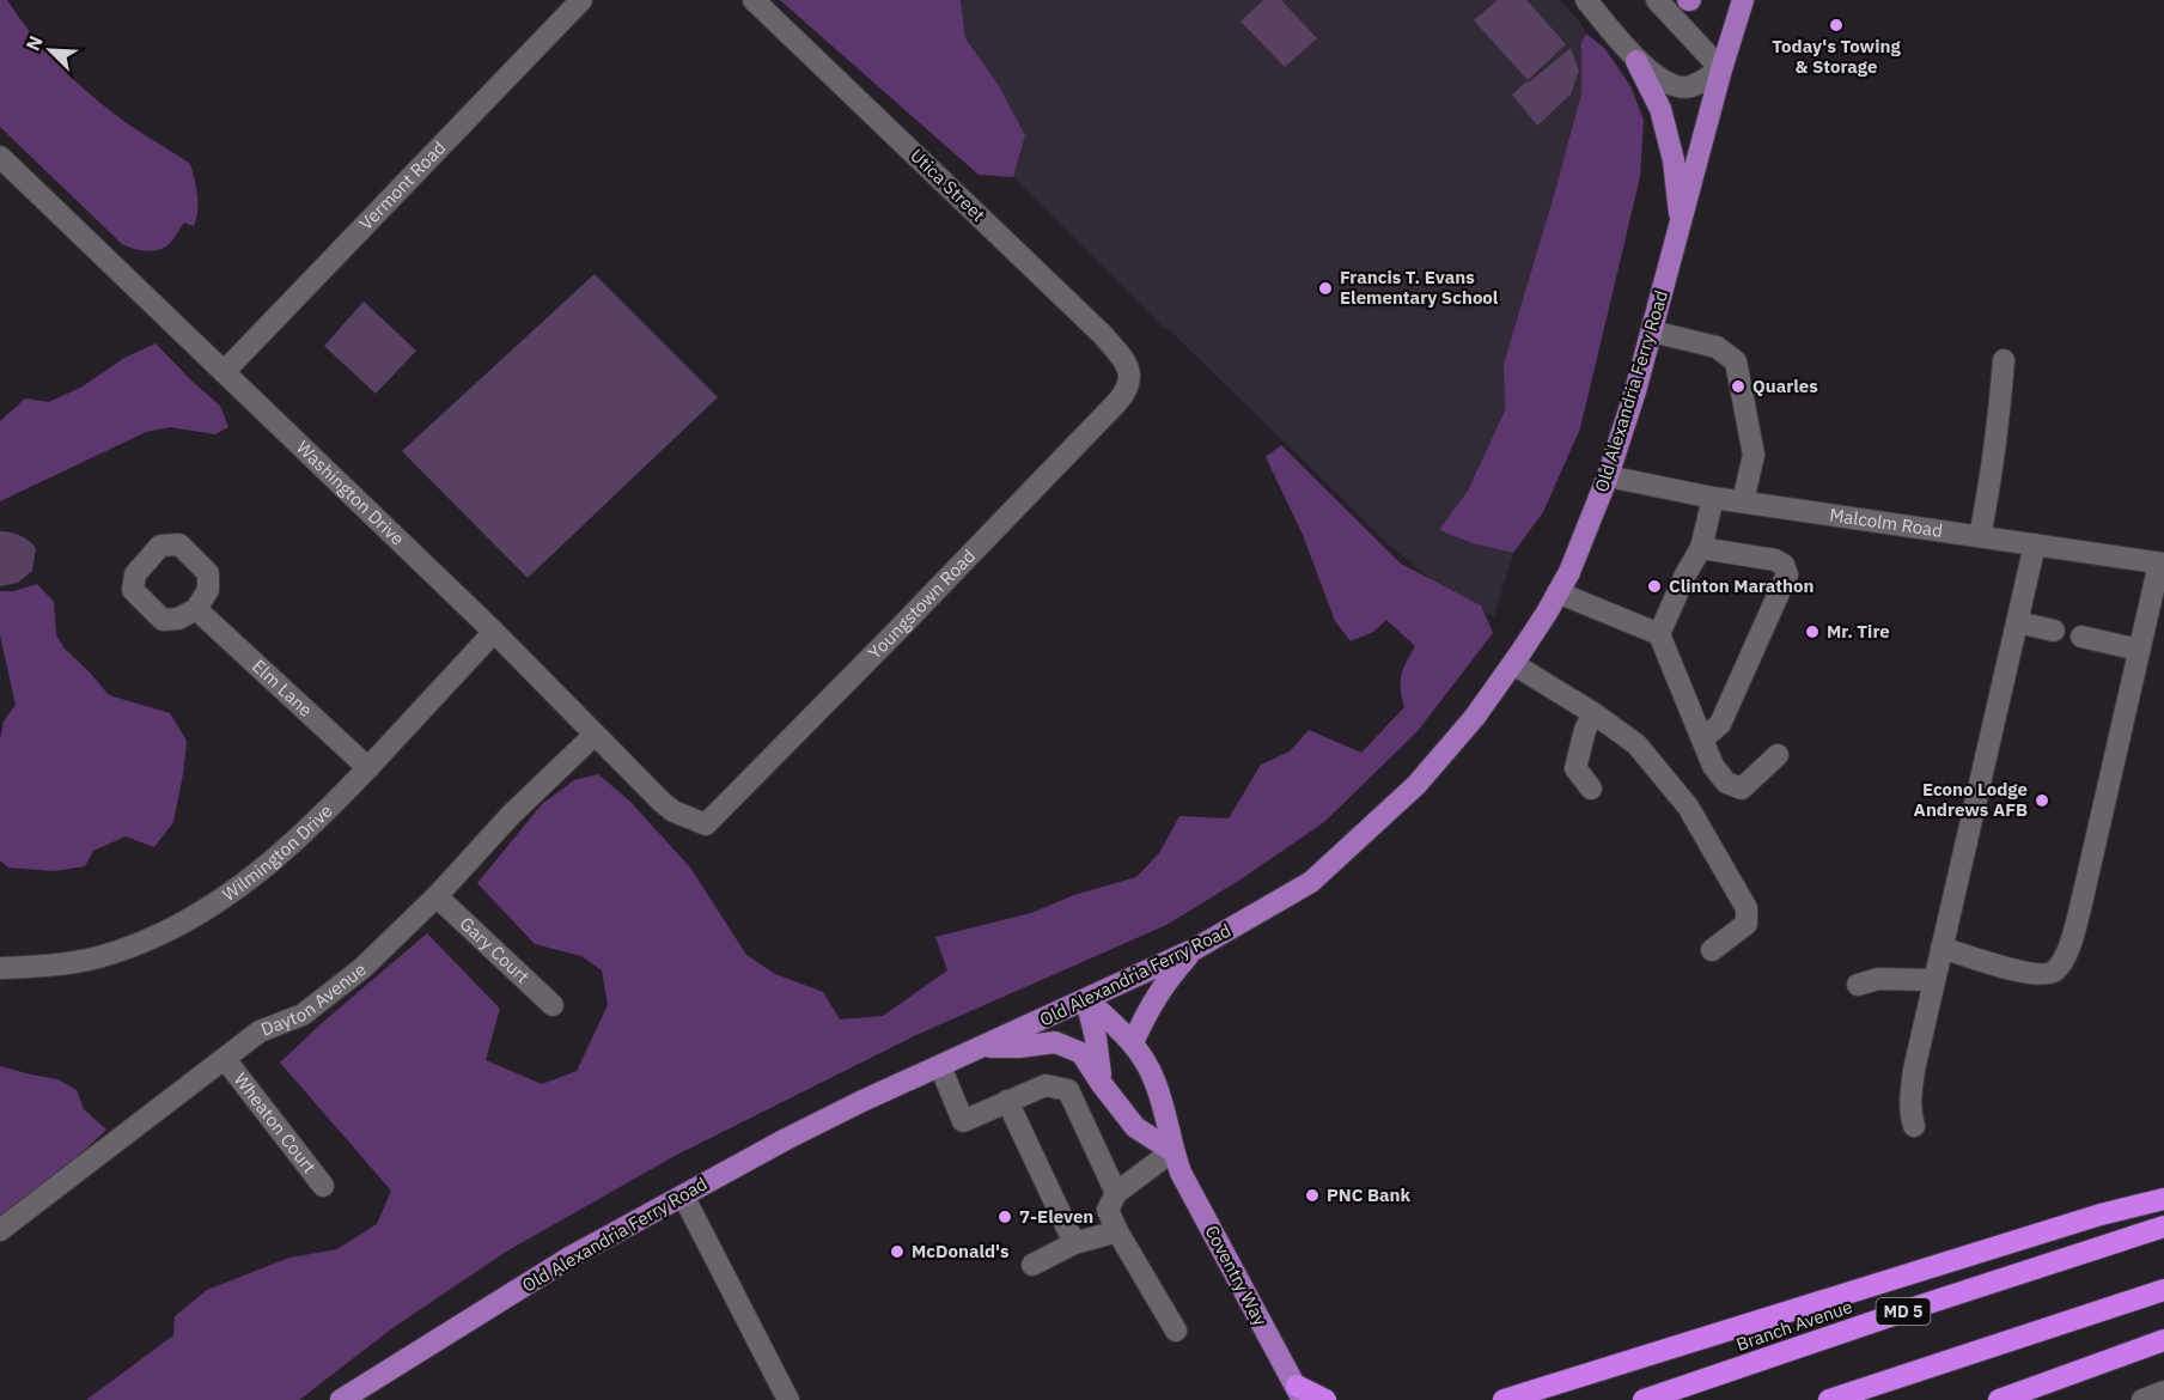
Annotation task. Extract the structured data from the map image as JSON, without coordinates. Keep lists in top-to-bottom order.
{
  "streets": {
    "highway": ["MD 5", "Branch Avenue"],
    "main road": ["Old Alexandria Ferry Road", "Coventry Way"],
    "street": [
      "Vermont Road",
      "Utica Street",
      "Washington Drive",
      "Malcolm Road",
      "Youngstown Road",
      "Elm Lane",
      "Wilmington Drive",
      "Gary Court",
      "Dayton Avenue",
      "Wheaton Court"
    ]
  },
  "crossings": [
    ["Vermont Road", "Washington Drive"],
    ["Utica Street", "Youngstown Road"],
    ["Old Alexandria Ferry Road", "Malcolm Road"],
    ["Old Alexandria Ferry Road", "Coventry Way"],
    ["Washington Drive", "Youngstown Road"],
    ["Washington Drive", "Wilmington Drive"],
    ["Washington Drive", "Dayton Avenue"],
    ["Elm Lane", "Wilmington Drive"],
    ["Gary Court", "Dayton Avenue"],
    ["Dayton Avenue", "Wheaton Court"]
  ],
  "places": [
    "Today's Towing & Storage",
    "Francis T. Evans Elementary School",
    "Quarles",
    "Clinton Marathon",
    "Mr. Tire",
    "Econo Lodge Andrews AFB",
    "PNC Bank",
    "7-Eleven",
    "McDonald's"
  ],
  "north": "top left"
}
